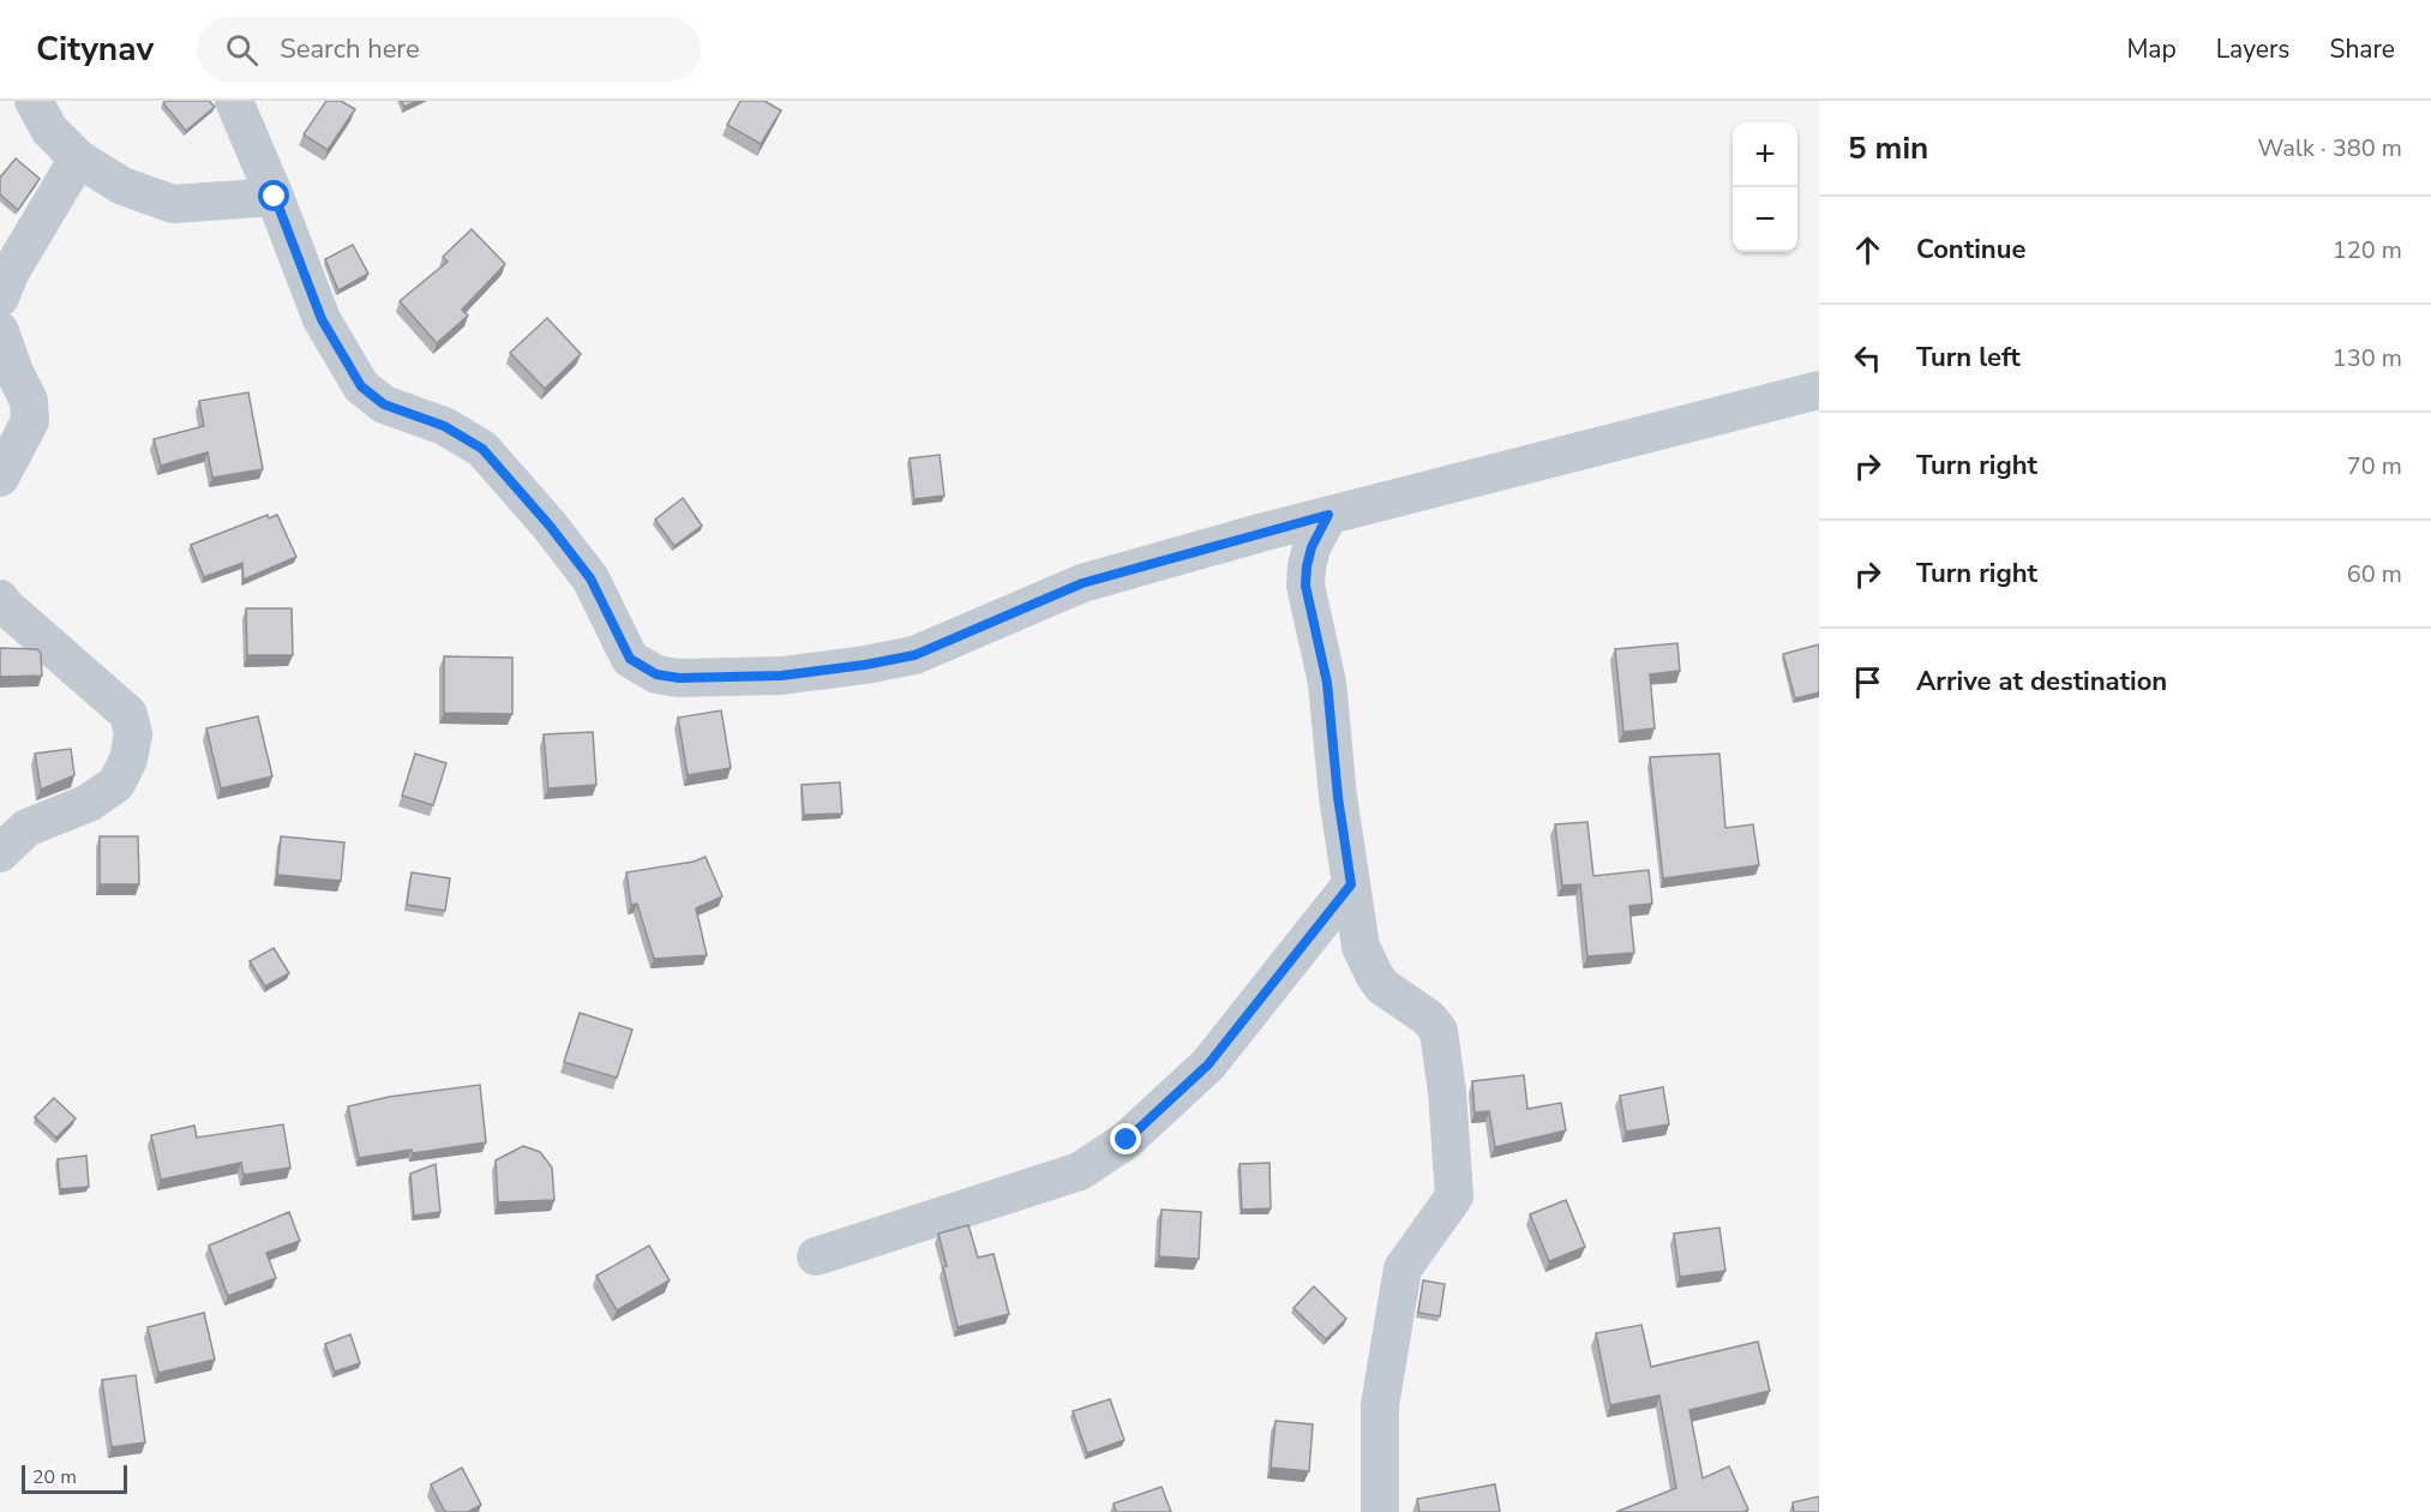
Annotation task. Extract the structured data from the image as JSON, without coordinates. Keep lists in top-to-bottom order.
{
  "scale_bar": "20 m",
  "page": {
    "header": "Citynav",
    "search": "Search here",
    "nav": ["Map", "Layers", "Share"],
    "heading": ["5 min", "Walk · 380 m"],
    "map_buttons": ["+", "−"],
    "list": [
      ["Continue", "120 m"],
      ["Turn left", "130 m"],
      ["Turn right", "70 m"],
      ["Turn right", "60 m"],
      "Arrive at destination"
    ],
    "scale": "20 m"
  }
}
